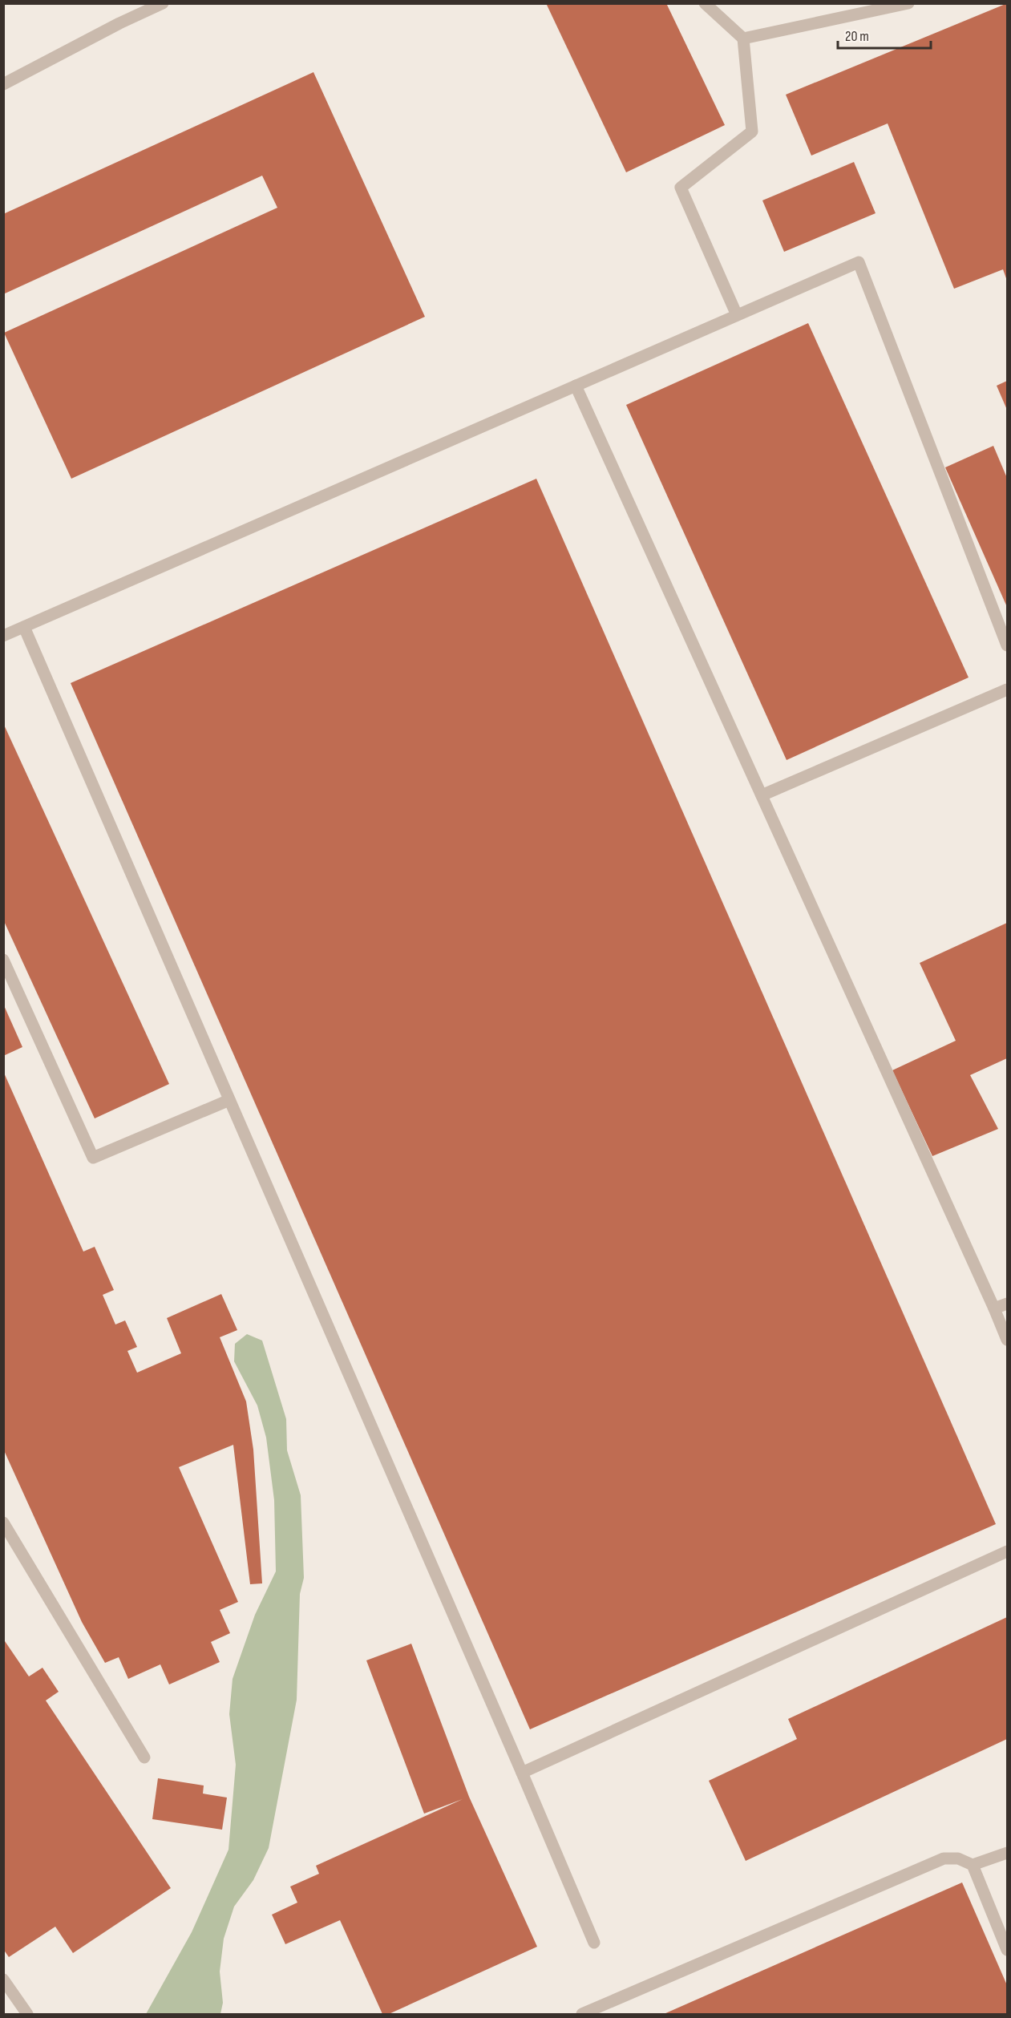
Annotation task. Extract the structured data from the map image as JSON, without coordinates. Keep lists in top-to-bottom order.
{
  "scale_bar": "20 m"
}
